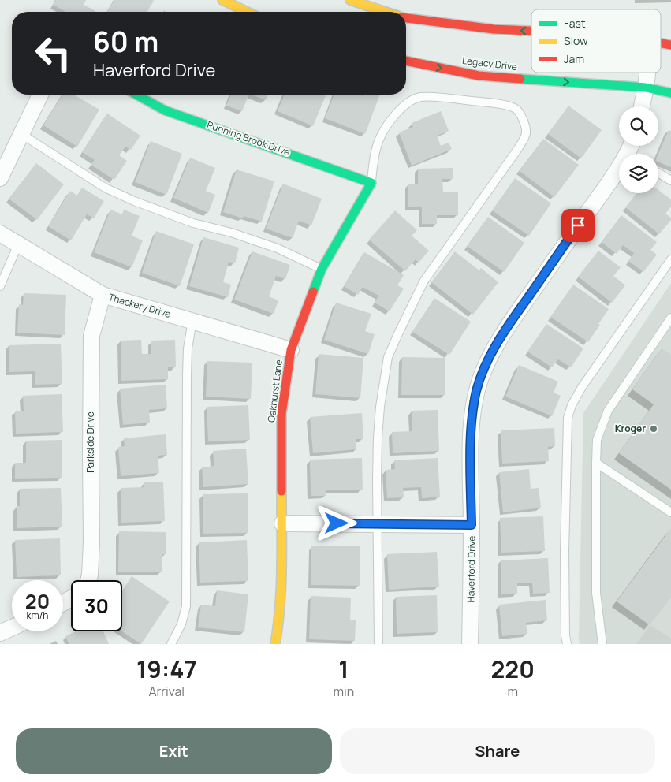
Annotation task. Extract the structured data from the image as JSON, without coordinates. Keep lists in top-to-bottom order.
{
  "streets": {
    "street": [
      "Legacy Drive",
      "Running Brook Drive",
      "Thackery Drive",
      "Oakhurst Lane",
      "Parkside Drive",
      "Haverford Drive"
    ]
  },
  "crossings": [
    ["Running Brook Drive", "Oakhurst Lane"],
    ["Thackery Drive", "Oakhurst Lane"],
    ["Thackery Drive", "Parkside Drive"]
  ],
  "places": ["Kroger"],
  "legend": ["Fast", "Slow", "Jam"],
  "page": {
    "turn": ["60 m", "Haverford Drive"],
    "speed": "20 km/h",
    "limit": "30",
    "eta": [
      "19:47",
      "Arrival",
      "1",
      "min",
      "220",
      "m"
    ],
    "buttons": ["Exit", "Share"]
  }
}
